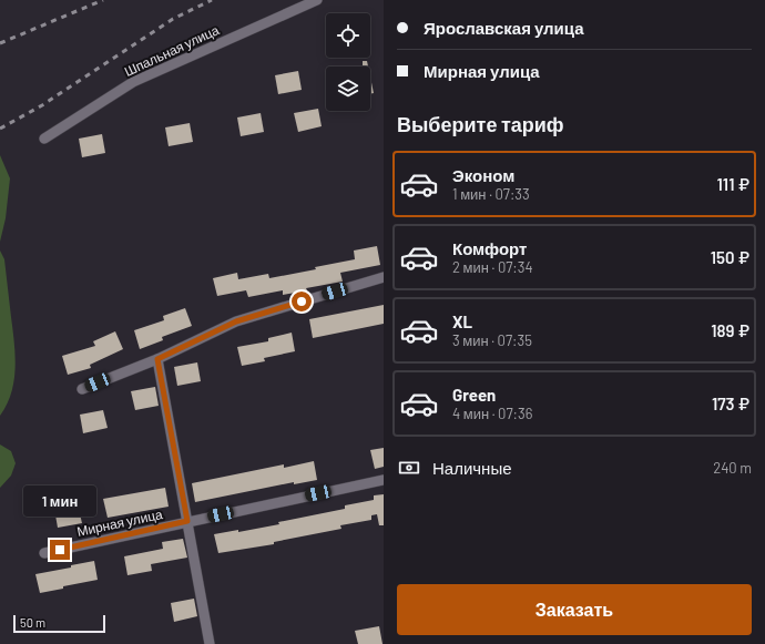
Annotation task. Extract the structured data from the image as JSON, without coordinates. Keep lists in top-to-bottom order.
{
  "streets": {
    "street": ["Шпальная улица", "Мирная улица"]
  },
  "scale_bar": "50 m",
  "page": {
    "banner": ["Ярославская улица", "Мирная улица"],
    "heading": "Выберите тариф",
    "list": [
      {
        "name": "Эконом",
        "note": "1 мин · 07:33",
        "value": "111 ₽"
      },
      {
        "name": "Комфорт",
        "note": "2 мин · 07:34",
        "value": "150 ₽"
      },
      {
        "name": "XL",
        "note": "3 мин · 07:35",
        "value": "189 ₽"
      },
      {
        "name": "Green",
        "note": "4 мин · 07:36",
        "value": "173 ₽"
      }
    ],
    "pay": ["Наличные", "240 m"],
    "bubble": "1 мин",
    "buttons": "Заказать",
    "scale": "50 m"
  }
}
